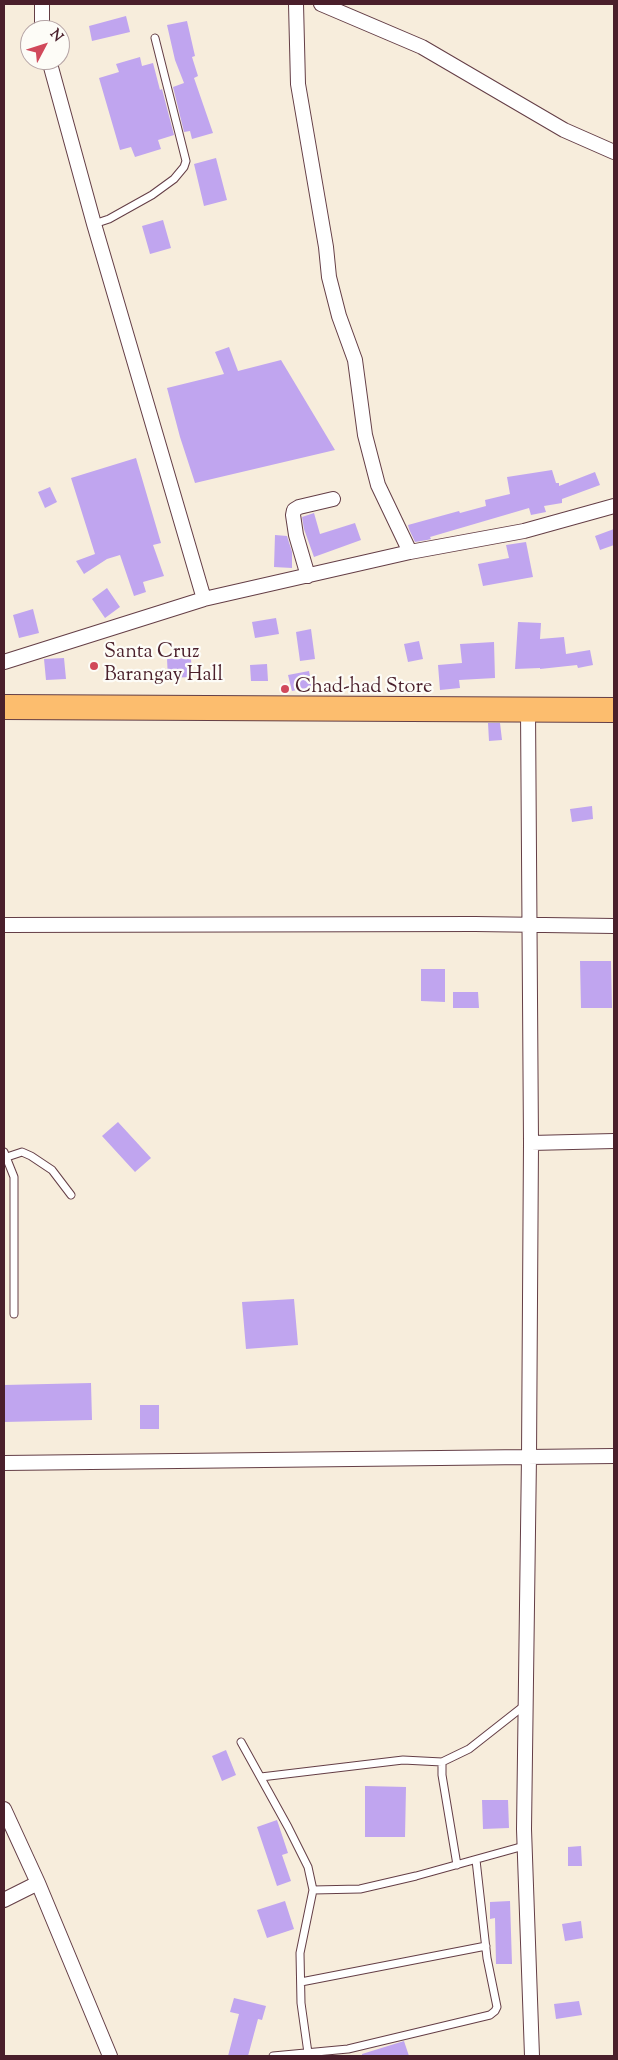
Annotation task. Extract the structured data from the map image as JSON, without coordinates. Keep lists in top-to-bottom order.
{
  "places": ["Santa Cruz Barangay Hall", "Chad-had Store"],
  "north": "top right"
}
